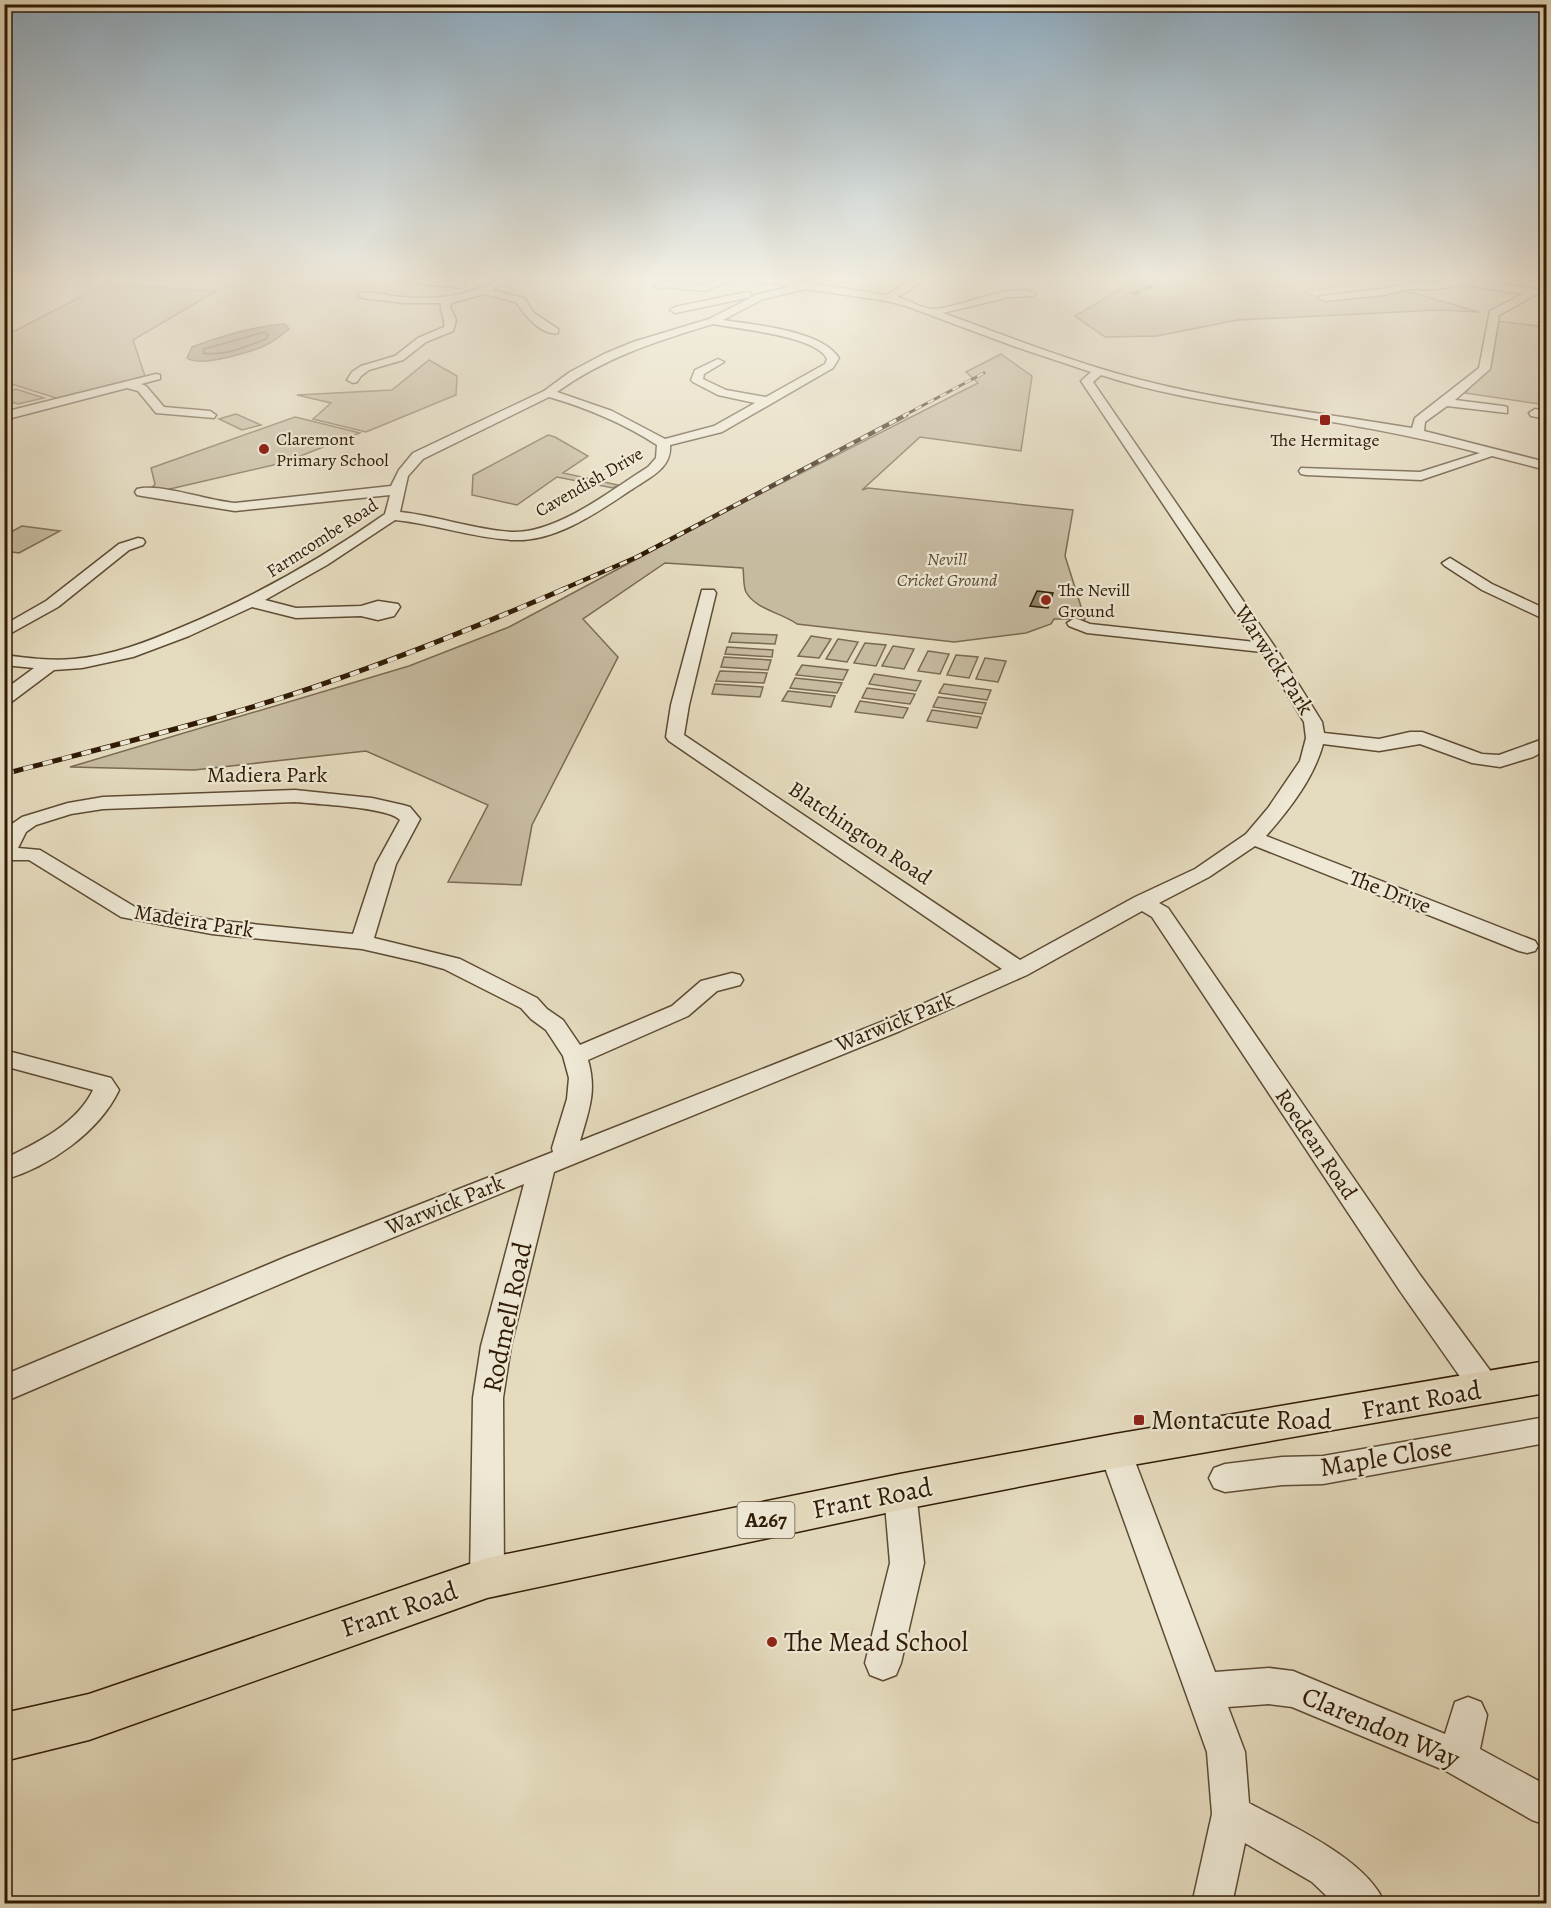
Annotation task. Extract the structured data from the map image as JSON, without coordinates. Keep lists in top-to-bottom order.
{
  "streets": {
    "main road": ["Frant Road", "A267"],
    "street": [
      "Cavendish Drive",
      "Farmcombe Road",
      "Warwick Park",
      "Madiera Park",
      "Blatchington Road",
      "The Drive",
      "Madeira Park",
      "Roedean Road",
      "Rodmell Road",
      "Maple Close",
      "Clarendon Way"
    ]
  },
  "crossings": [
    ["Cavendish Drive", "Farmcombe Road"],
    ["Warwick Park", "Blatchington Road"],
    ["Warwick Park", "The Drive"],
    ["Warwick Park", "Roedean Road"],
    ["Warwick Park", "Rodmell Road"],
    ["Madiera Park", "Madeira Park"],
    ["Madiera Park", "Rodmell Road"],
    ["Madeira Park", "Rodmell Road"],
    ["Roedean Road", "Frant Road"],
    ["Rodmell Road", "Frant Road"]
  ],
  "parks": ["Nevill Cricket Ground"],
  "places": {
    "transit": ["The Hermitage", "Montacute Road"],
    "other": ["Claremont Primary School", "The Nevill Ground", "The Mead School"]
  }
}
